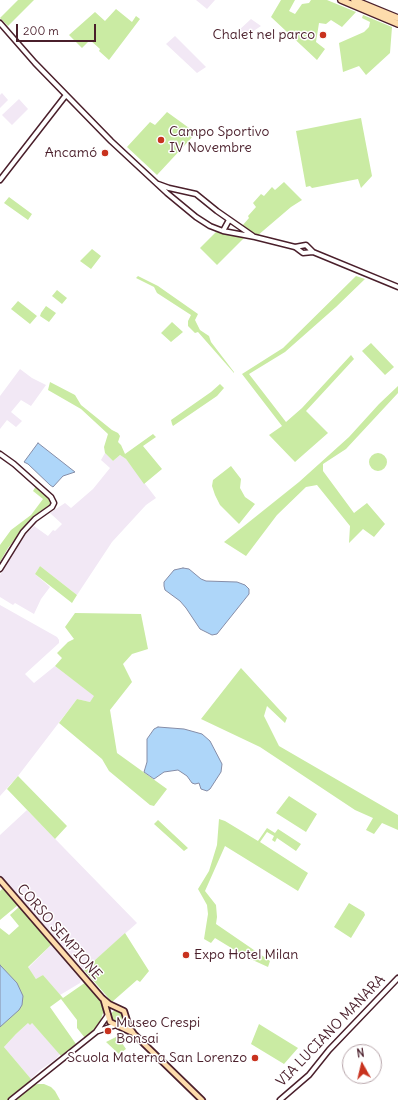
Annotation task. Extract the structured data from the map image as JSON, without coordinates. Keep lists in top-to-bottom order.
{
  "streets": {
    "main road": ["CORSO SEMPIONE"],
    "street": ["VIA LUCIANO MANARA"]
  },
  "places": [
    "Chalet nel parco",
    "Campo Sportivo IV Novembre",
    "Ancamó",
    "Expo Hotel Milan",
    "Museo Crespi Bonsai",
    "Scuola Materna San Lorenzo"
  ],
  "scale_bar": "200 m",
  "north": "top"
}
